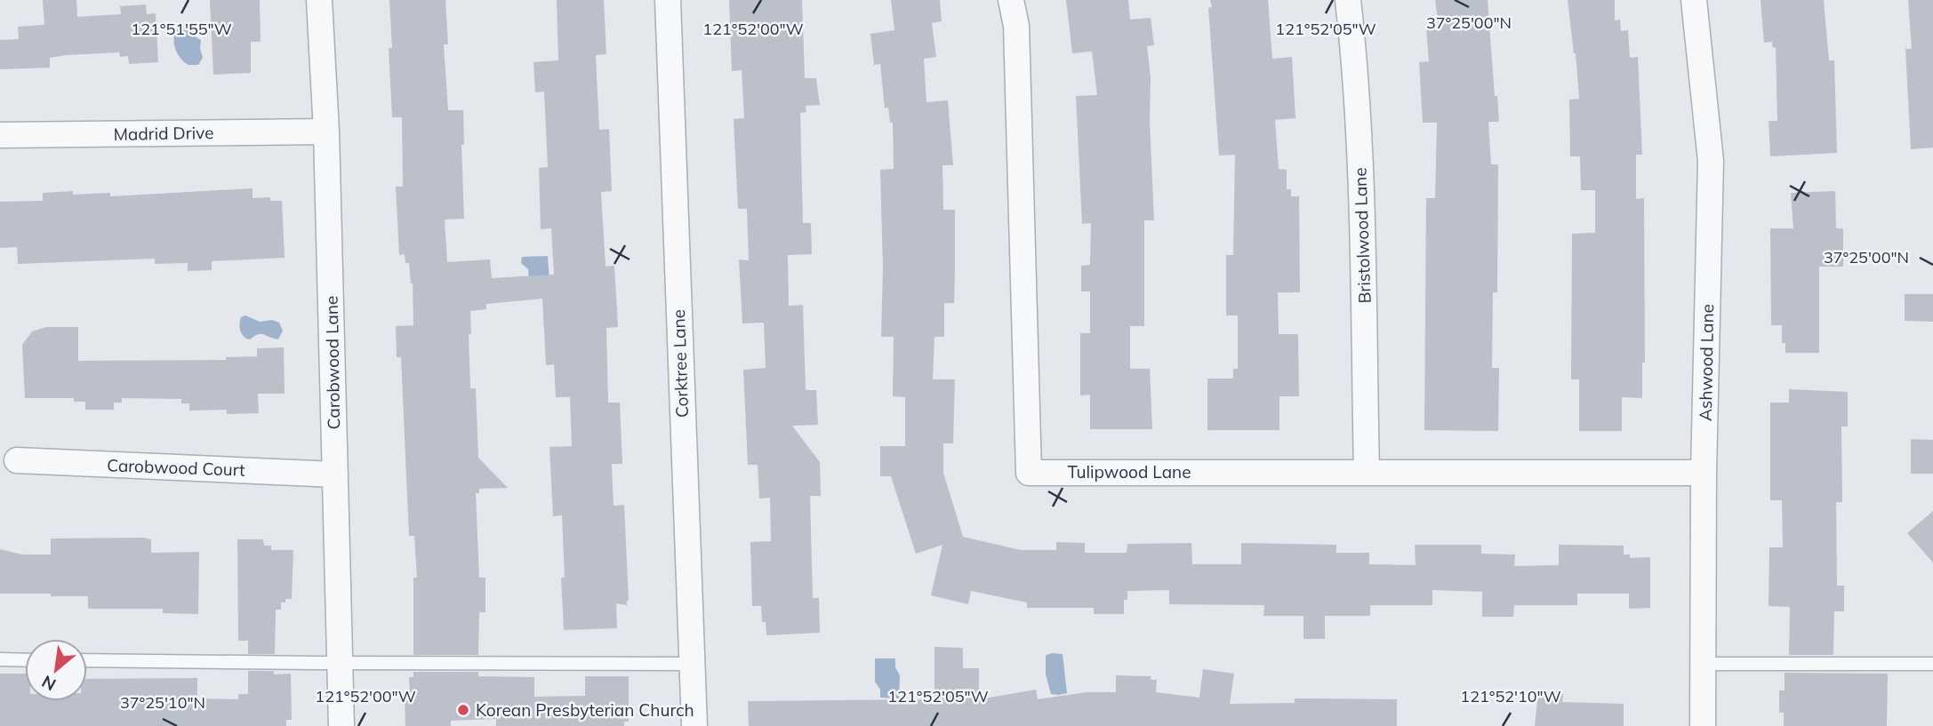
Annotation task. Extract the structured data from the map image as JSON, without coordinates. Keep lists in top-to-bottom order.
{
  "streets": {
    "street": [
      "Madrid Drive",
      "Bristolwood Lane",
      "Carobwood Lane",
      "Ashwood Lane",
      "Corktree Lane",
      "Carobwood Court",
      "Tulipwood Lane"
    ]
  },
  "crossings": [
    ["Madrid Drive", "Carobwood Lane"],
    ["Bristolwood Lane", "Tulipwood Lane"],
    ["Carobwood Lane", "Carobwood Court"],
    ["Ashwood Lane", "Tulipwood Lane"]
  ],
  "places": ["Korean Presbyterian Church"],
  "north": "bottom left",
  "coordinates": [
    "37°25'00\"N",
    "121°51'55\"W",
    "121°52'00\"W",
    "121°52'05\"W",
    "121°52'10\"W",
    "37°25'10\"N"
  ]
}
